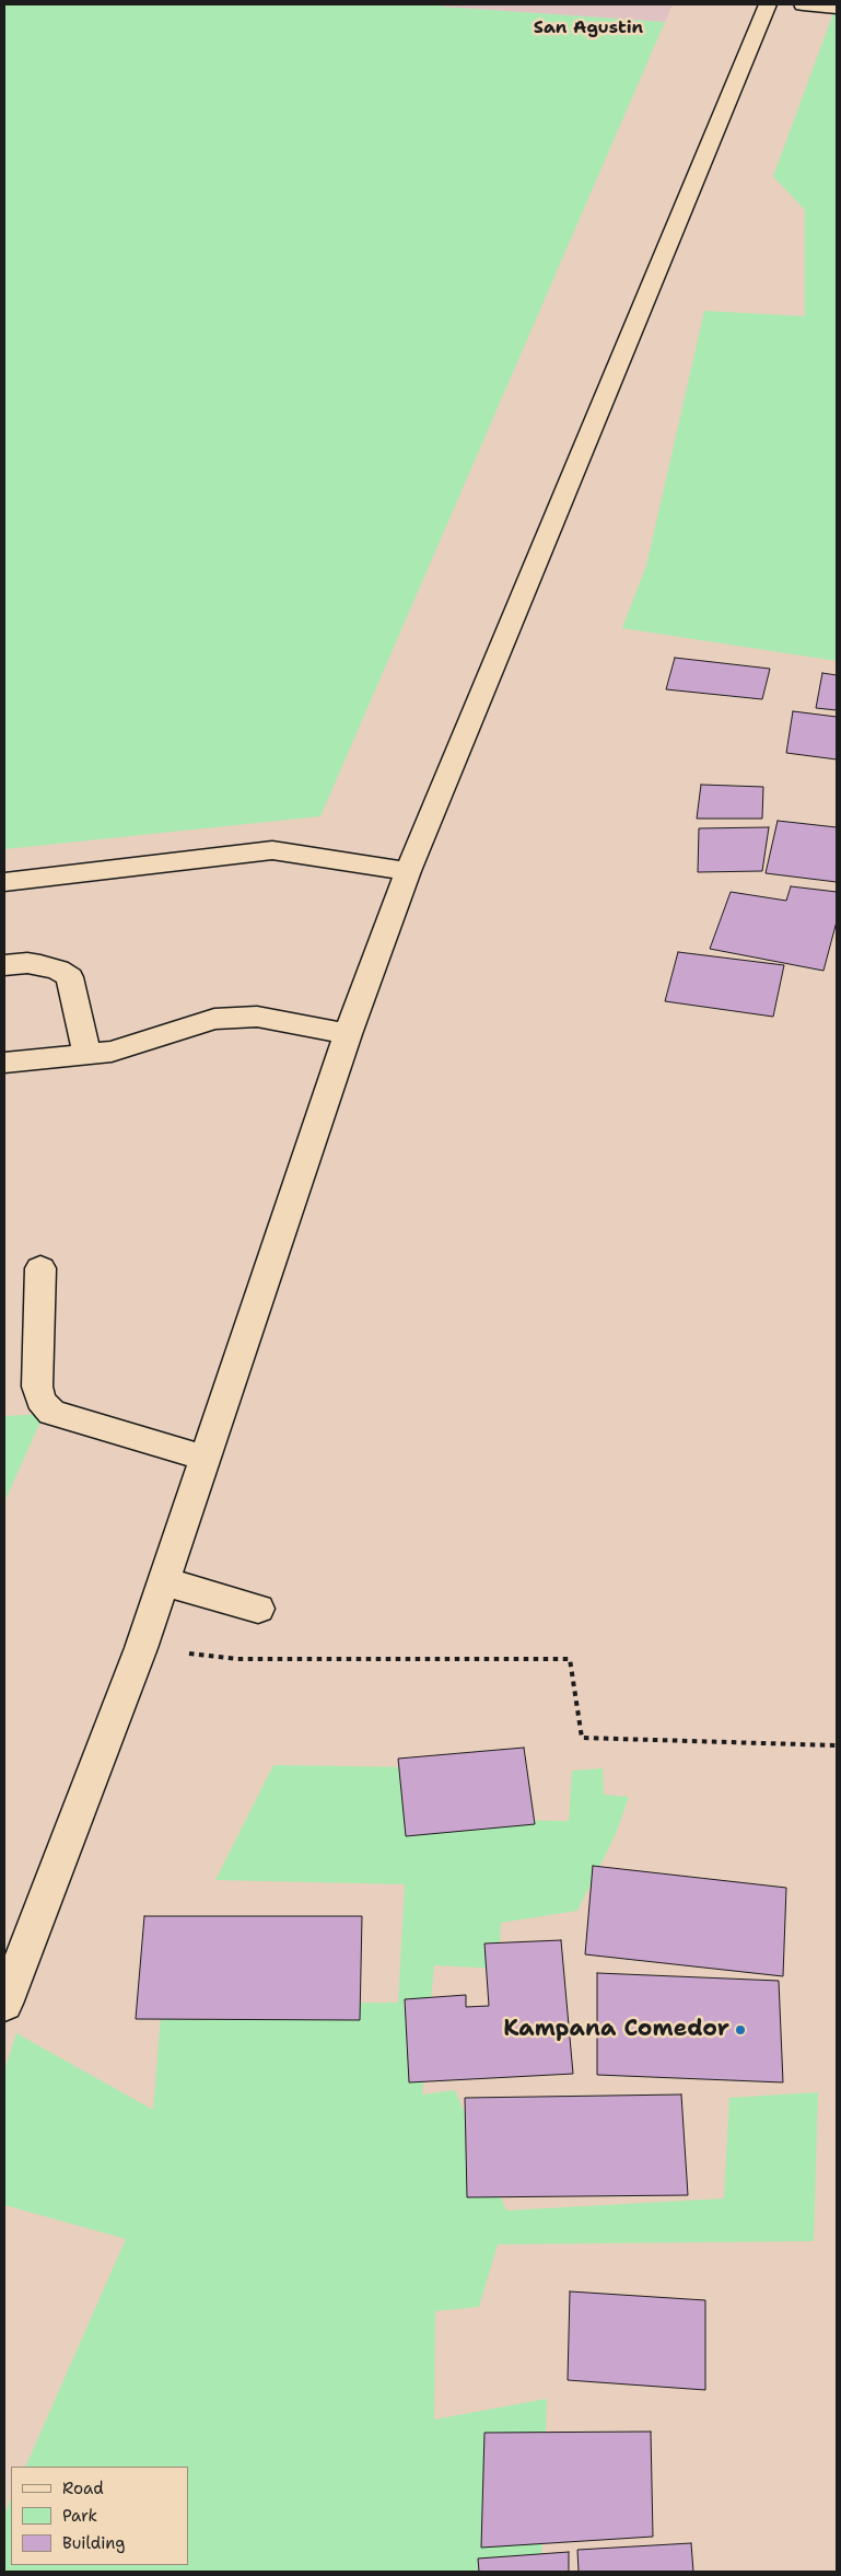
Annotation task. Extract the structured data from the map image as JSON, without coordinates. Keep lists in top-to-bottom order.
{
  "districts": ["San Agustin"],
  "places": ["Kampana Comedor"],
  "legend": ["Road", "Park", "Building"]
}
